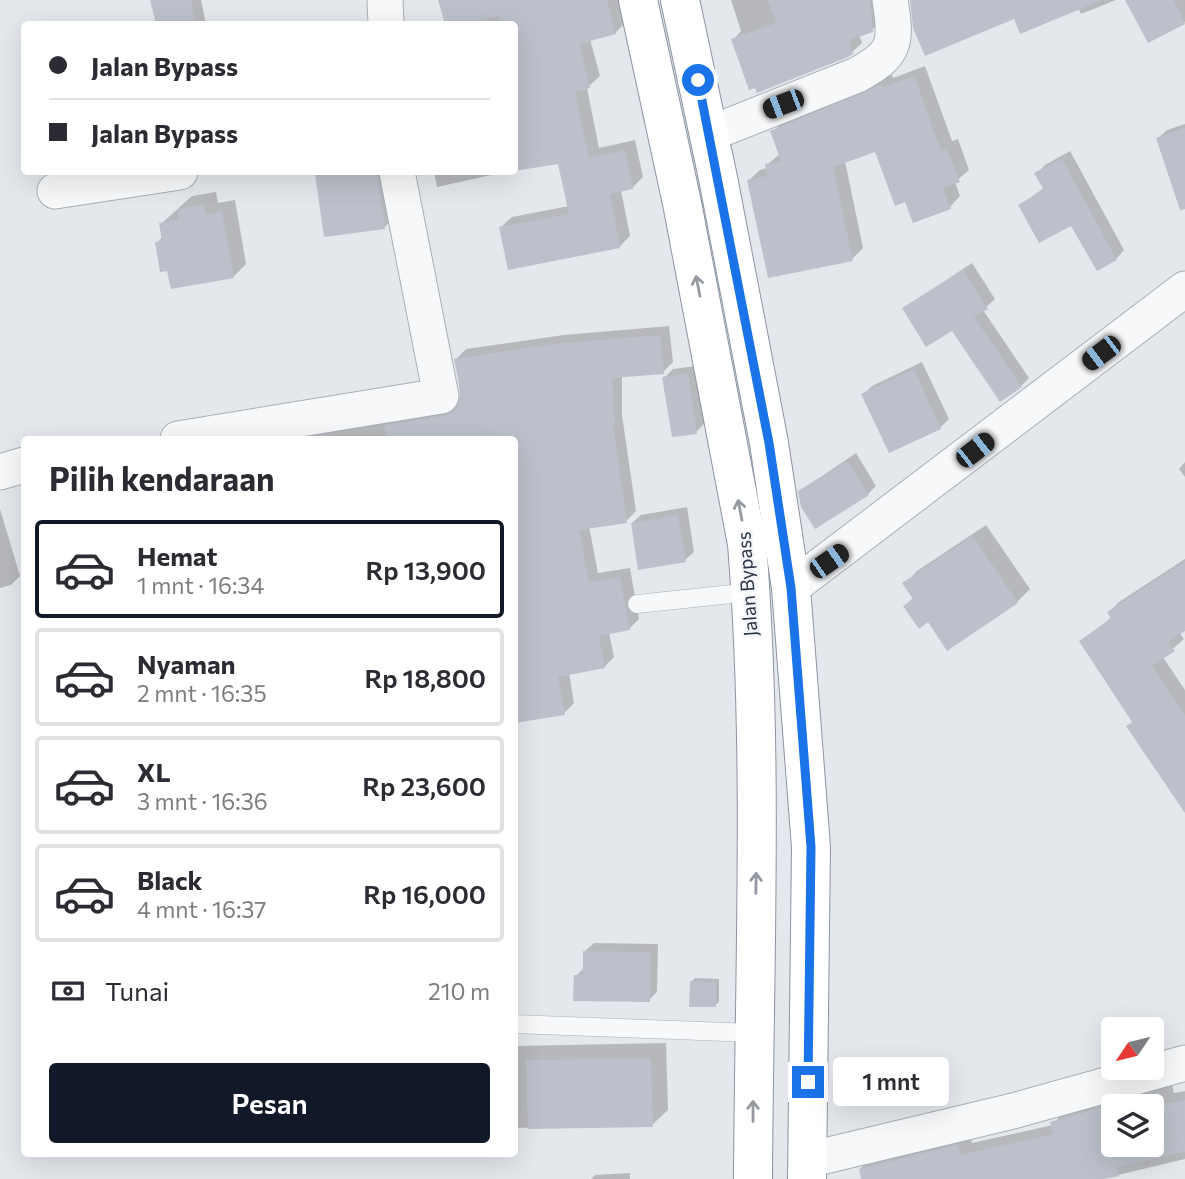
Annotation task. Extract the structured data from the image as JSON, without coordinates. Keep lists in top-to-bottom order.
{
  "streets": {
    "highway": ["Jalan Bypass"]
  },
  "north": "bottom left",
  "page": {
    "banner": ["Jalan Bypass", "Jalan Bypass"],
    "heading": "Pilih kendaraan",
    "list": [
      {
        "name": "Hemat",
        "note": "1 mnt · 16:34",
        "value": "Rp 13,900"
      },
      {
        "name": "Nyaman",
        "note": "2 mnt · 16:35",
        "value": "Rp 18,800"
      },
      {
        "name": "XL",
        "note": "3 mnt · 16:36",
        "value": "Rp 23,600"
      },
      {
        "name": "Black",
        "note": "4 mnt · 16:37",
        "value": "Rp 16,000"
      }
    ],
    "pay": ["Tunai", "210 m"],
    "buttons": "Pesan",
    "bubble": "1 mnt"
  }
}
